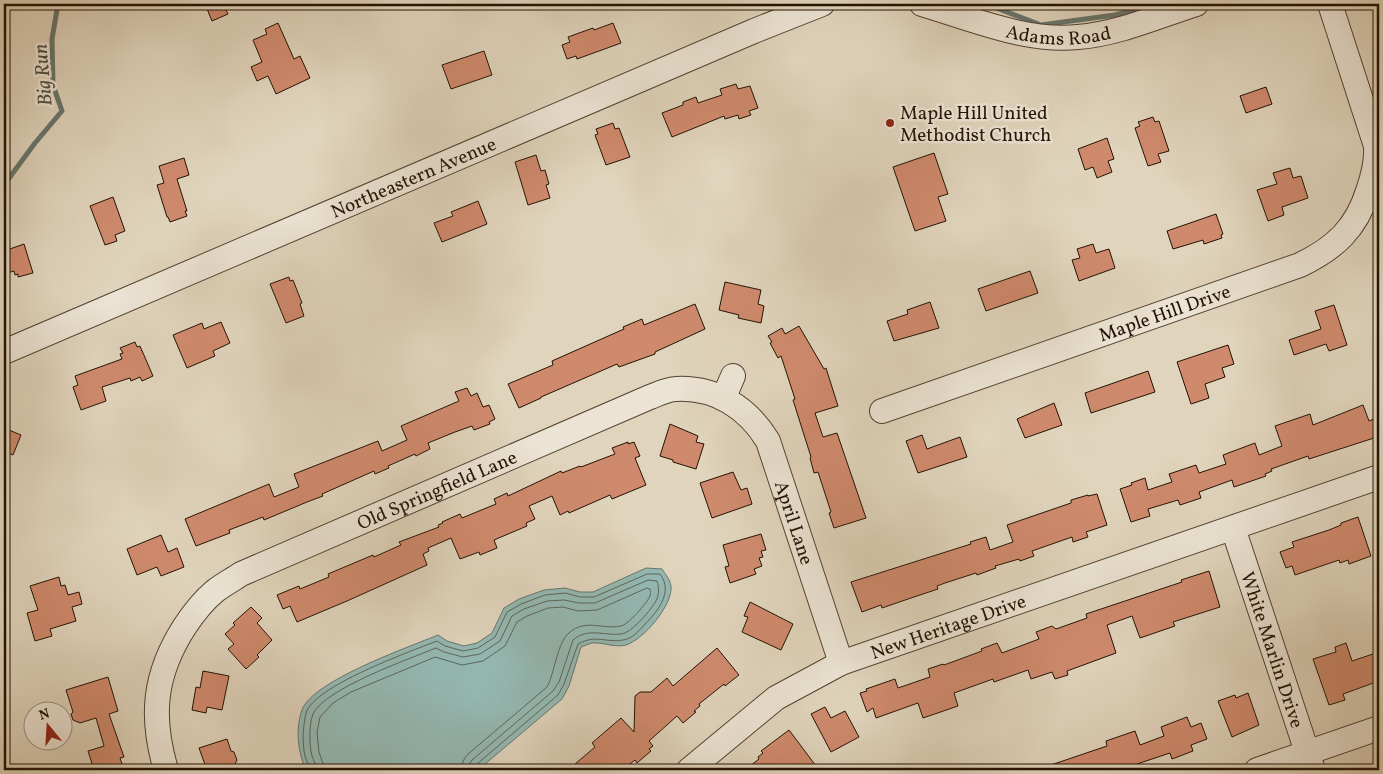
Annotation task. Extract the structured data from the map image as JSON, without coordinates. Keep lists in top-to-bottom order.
{
  "streets": {
    "street": [
      "Adams Road",
      "Northeastern Avenue",
      "Maple Hill Drive",
      "Old Springfield Lane",
      "April Lane",
      "New Heritage Drive",
      "White Marlin Drive"
    ]
  },
  "crossings": [
    ["Old Springfield Lane", "April Lane"],
    ["April Lane", "New Heritage Drive"],
    ["New Heritage Drive", "White Marlin Drive"]
  ],
  "water": ["Big Run"],
  "places": ["Maple Hill United Methodist Church"],
  "north": "top"
}
